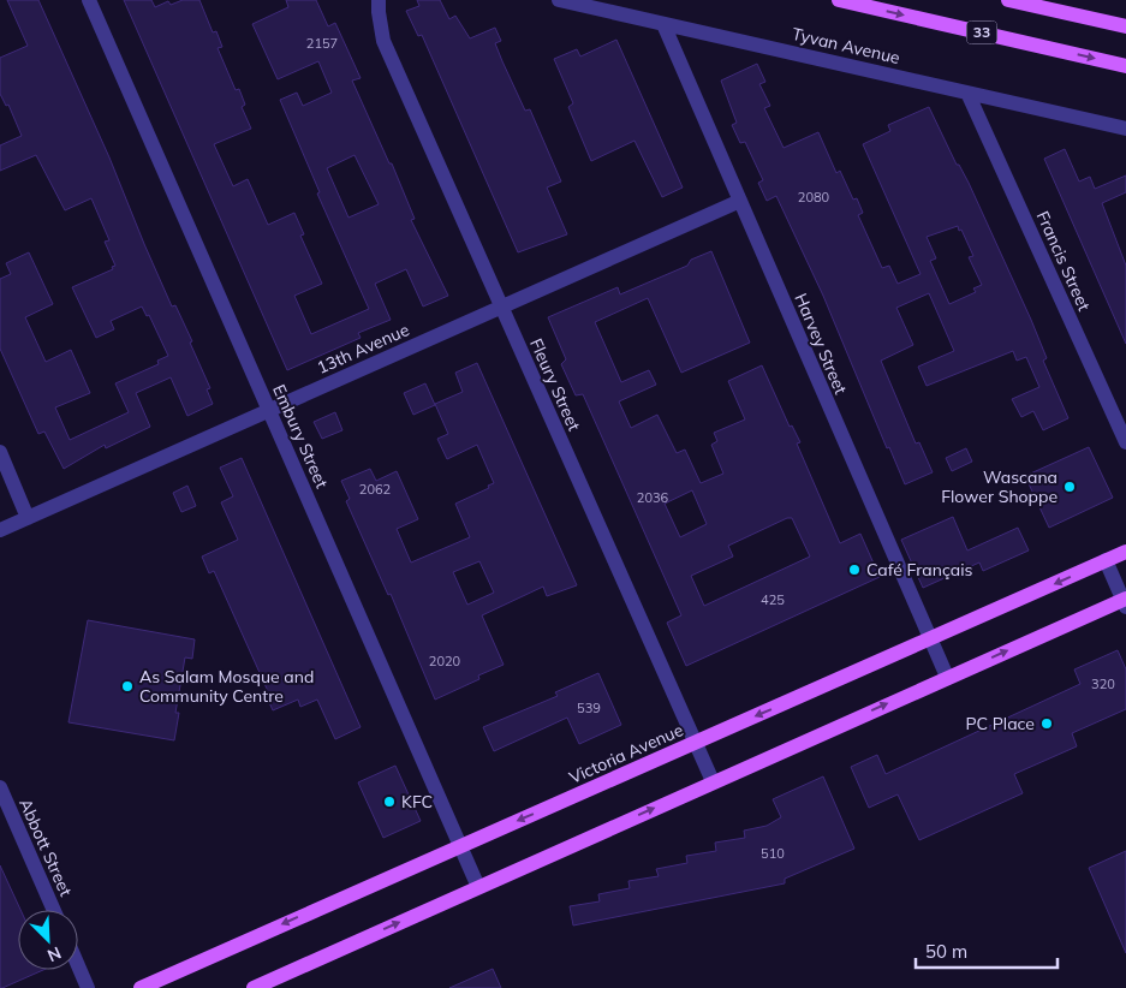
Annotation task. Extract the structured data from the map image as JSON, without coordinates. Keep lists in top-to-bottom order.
{
  "streets": {
    "main road": ["33", "Victoria Avenue"],
    "street": [
      "Tyvan Avenue",
      "Francis Street",
      "Harvey Street",
      "13th Avenue",
      "Fleury Street",
      "Embury Street",
      "Abbott Street"
    ]
  },
  "crossings": [
    ["Tyvan Avenue", "Francis Street"],
    ["Tyvan Avenue", "Harvey Street"],
    ["Harvey Street", "13th Avenue"],
    ["Harvey Street", "Victoria Avenue"],
    ["13th Avenue", "Fleury Street"],
    ["13th Avenue", "Embury Street"],
    ["Fleury Street", "Victoria Avenue"],
    ["Embury Street", "Victoria Avenue"]
  ],
  "places": [
    "Wascana Flower Shoppe",
    "Café Français",
    "As Salam Mosque and Community Centre",
    "PC Place",
    "KFC"
  ],
  "house_numbers": [
    "2157",
    "2080",
    "2062",
    "2036",
    "425",
    "2020",
    "320",
    "539",
    "510"
  ],
  "scale_bar": "50 m",
  "north": "bottom right"
}
